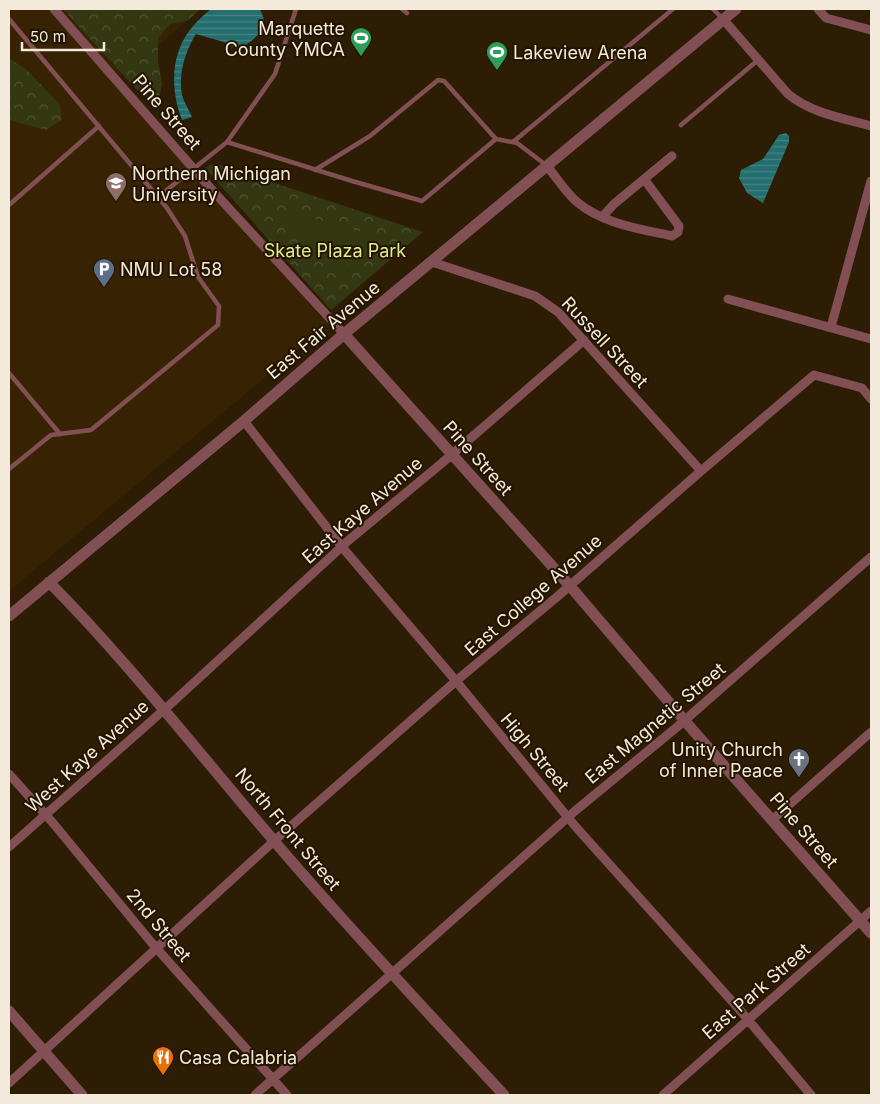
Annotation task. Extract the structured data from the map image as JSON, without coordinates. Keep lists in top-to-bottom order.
{
  "streets": {
    "street": [
      "Pine Street",
      "East Fair Avenue",
      "Russell Street",
      "East Kaye Avenue",
      "East College Avenue",
      "East Magnetic Street",
      "High Street",
      "West Kaye Avenue",
      "North Front Street",
      "2nd Street",
      "East Park Street"
    ]
  },
  "crossings": [
    ["Pine Street", "East Fair Avenue"],
    ["Pine Street", "East Kaye Avenue"],
    ["Pine Street", "East College Avenue"],
    ["Pine Street", "East Magnetic Street"],
    ["Pine Street", "East Park Street"],
    ["East Fair Avenue", "Russell Street"],
    ["East Fair Avenue", "High Street"],
    ["East Fair Avenue", "North Front Street"],
    ["Russell Street", "East Kaye Avenue"],
    ["Russell Street", "East College Avenue"],
    ["East Kaye Avenue", "High Street"],
    ["East Kaye Avenue", "West Kaye Avenue"],
    ["East Kaye Avenue", "North Front Street"],
    ["East College Avenue", "High Street"],
    ["East College Avenue", "North Front Street"],
    ["East College Avenue", "2nd Street"],
    ["East Magnetic Street", "High Street"],
    ["East Magnetic Street", "North Front Street"],
    ["East Magnetic Street", "2nd Street"],
    ["High Street", "East Park Street"],
    ["West Kaye Avenue", "North Front Street"],
    ["West Kaye Avenue", "2nd Street"]
  ],
  "parks": ["Skate Plaza Park"],
  "places": {
    "sports": ["Marquette County YMCA", "Lakeview Arena"],
    "school or university": ["Northern Michigan University"],
    "parking": ["NMU Lot 58"],
    "church": ["Unity Church of Inner Peace"],
    "restaurant": ["Casa Calabria"]
  },
  "scale_bar": "50 m"
}
